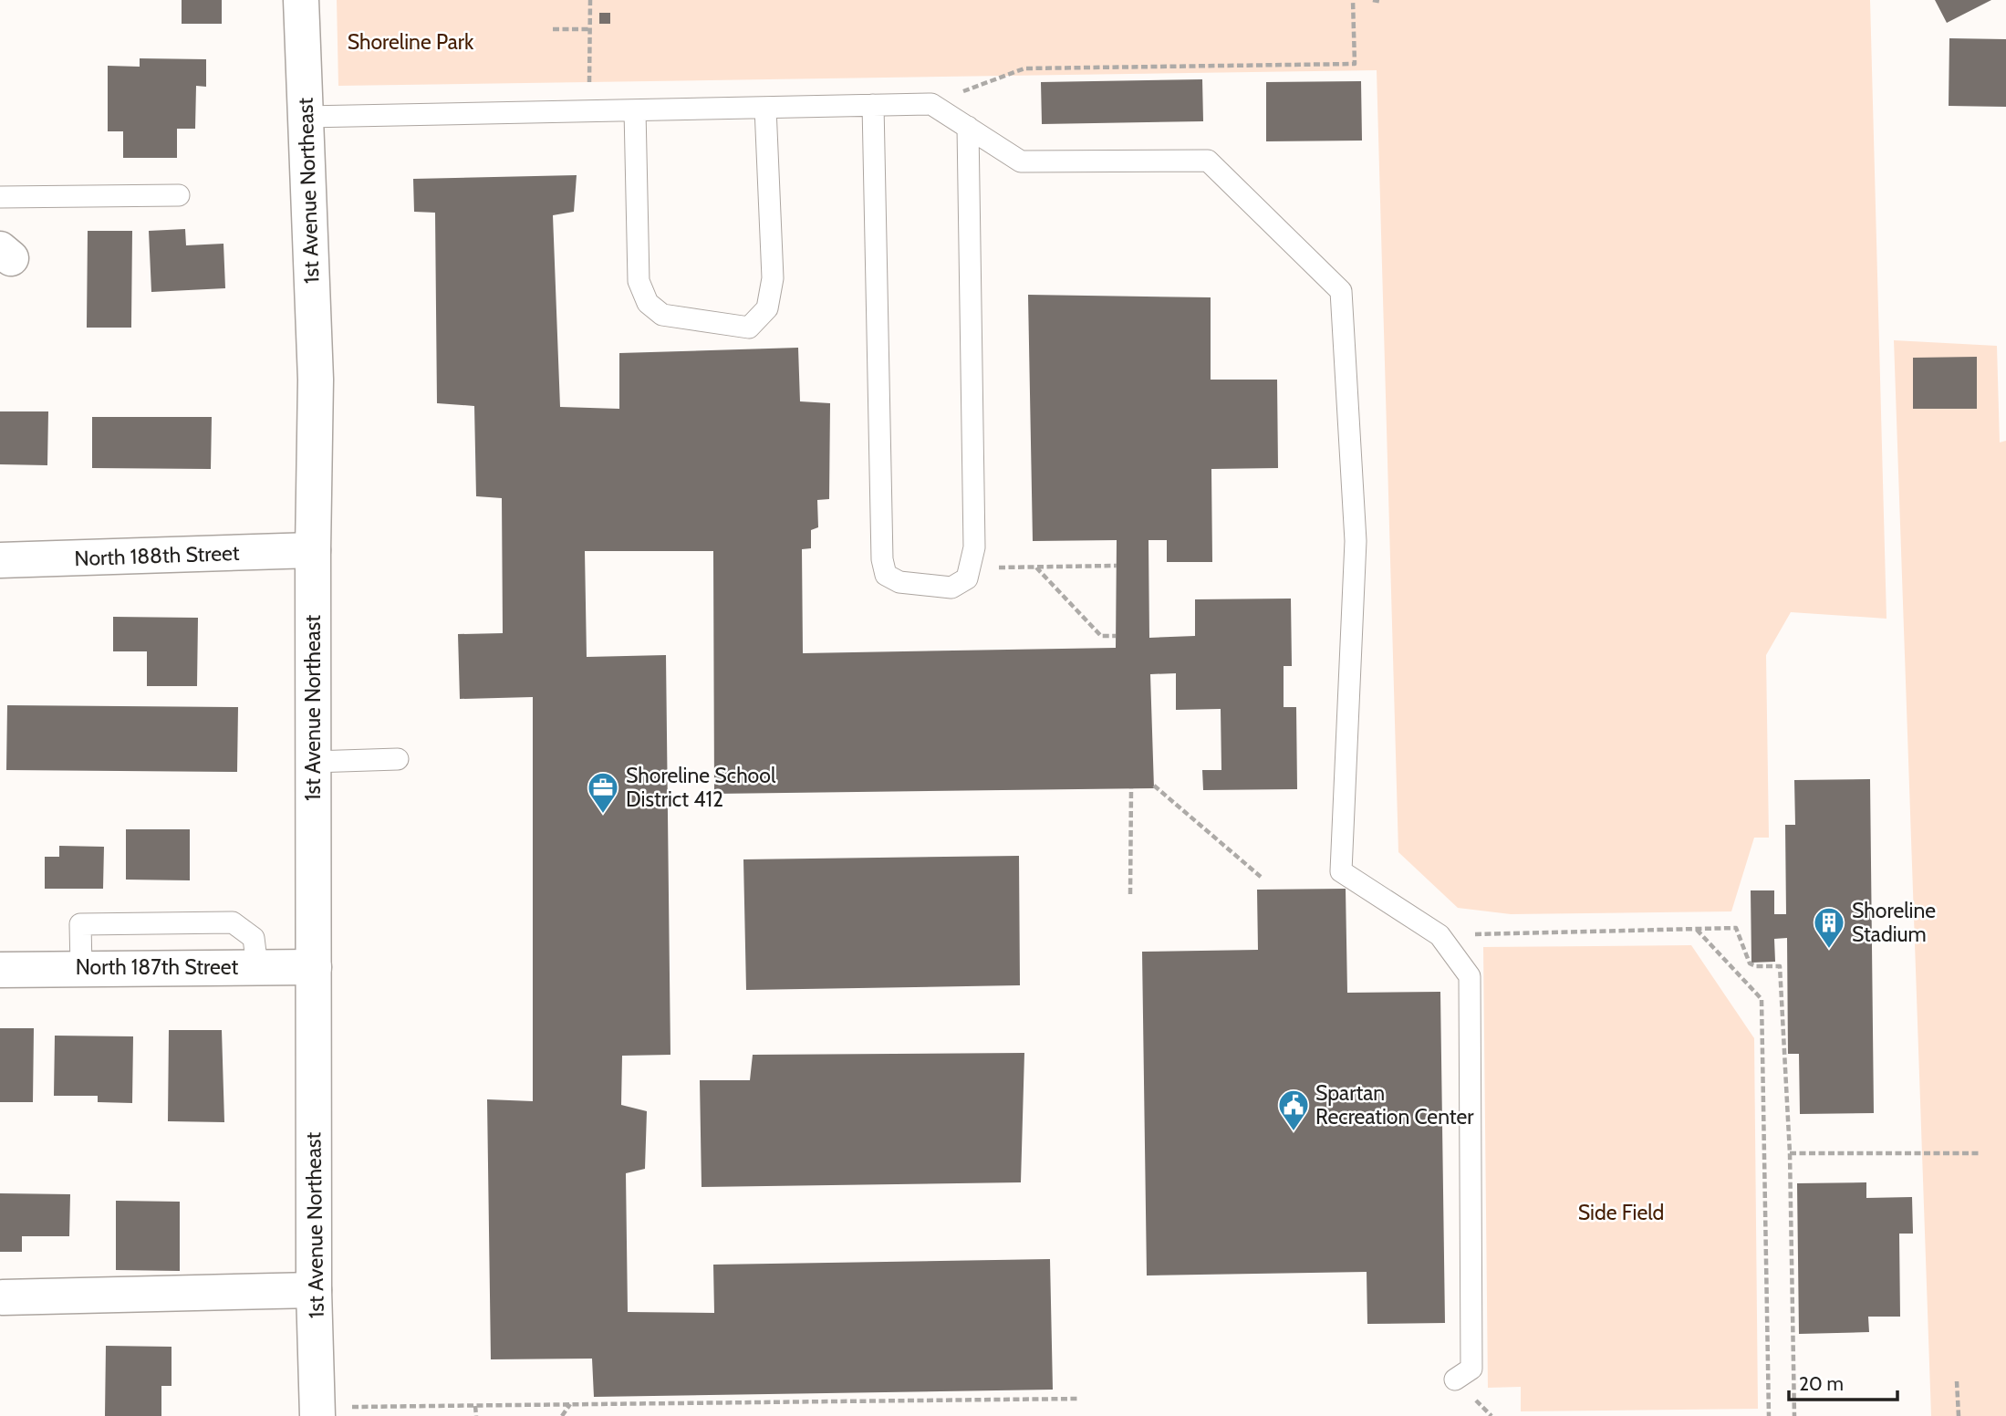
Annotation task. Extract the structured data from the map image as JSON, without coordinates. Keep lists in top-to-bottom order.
{
  "streets": {
    "street": ["1st Avenue Northeast", "North 188th Street", "North 187th Street"]
  },
  "crossings": [
    ["1st Avenue Northeast", "North 188th Street"],
    ["1st Avenue Northeast", "North 187th Street"]
  ],
  "parks": ["Shoreline Park", "Side Field"],
  "places": {
    "office": ["Shoreline School District 412"],
    "building": ["Shoreline Stadium"],
    "public building": ["Spartan Recreation Center"]
  },
  "scale_bar": "20 m"
}
